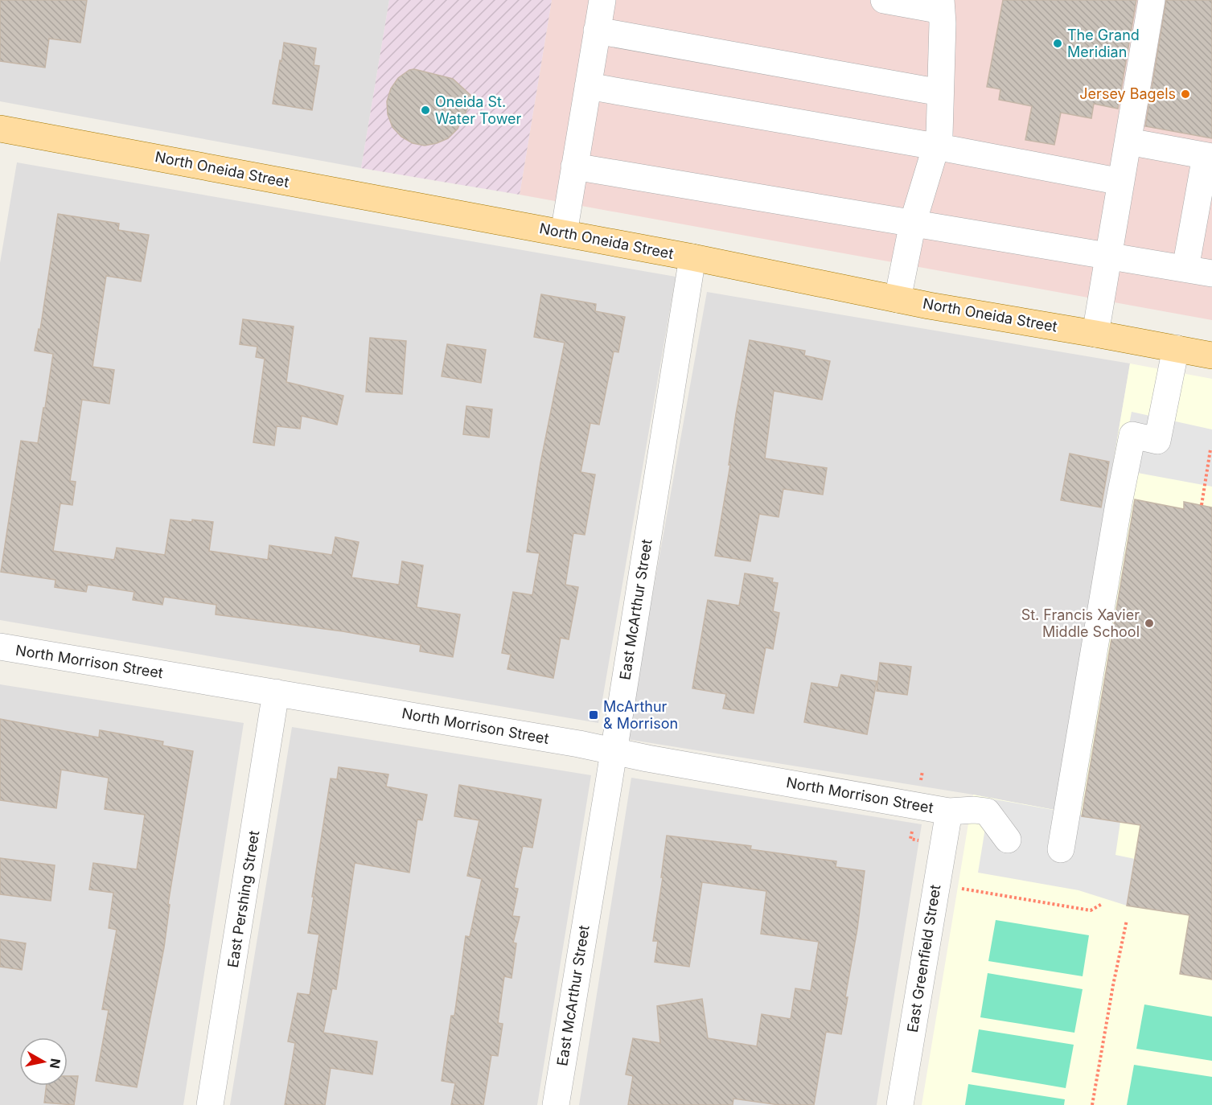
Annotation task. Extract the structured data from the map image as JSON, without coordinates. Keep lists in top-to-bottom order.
{
  "streets": {
    "main road": ["North Oneida Street"],
    "street": [
      "East McArthur Street",
      "North Morrison Street",
      "East Pershing Street",
      "East Greenfield Street"
    ]
  },
  "crossings": [
    ["North Oneida Street", "East McArthur Street"],
    ["East McArthur Street", "North Morrison Street"],
    ["North Morrison Street", "East Pershing Street"],
    ["North Morrison Street", "East Greenfield Street"]
  ],
  "places": {
    "other": [
      "The Grand Meridian",
      "Jersey Bagels",
      "Oneida St. Water Tower",
      "St. Francis Xavier Middle School"
    ],
    "transit": ["McArthur & Morrison"]
  },
  "north": "right"
}
